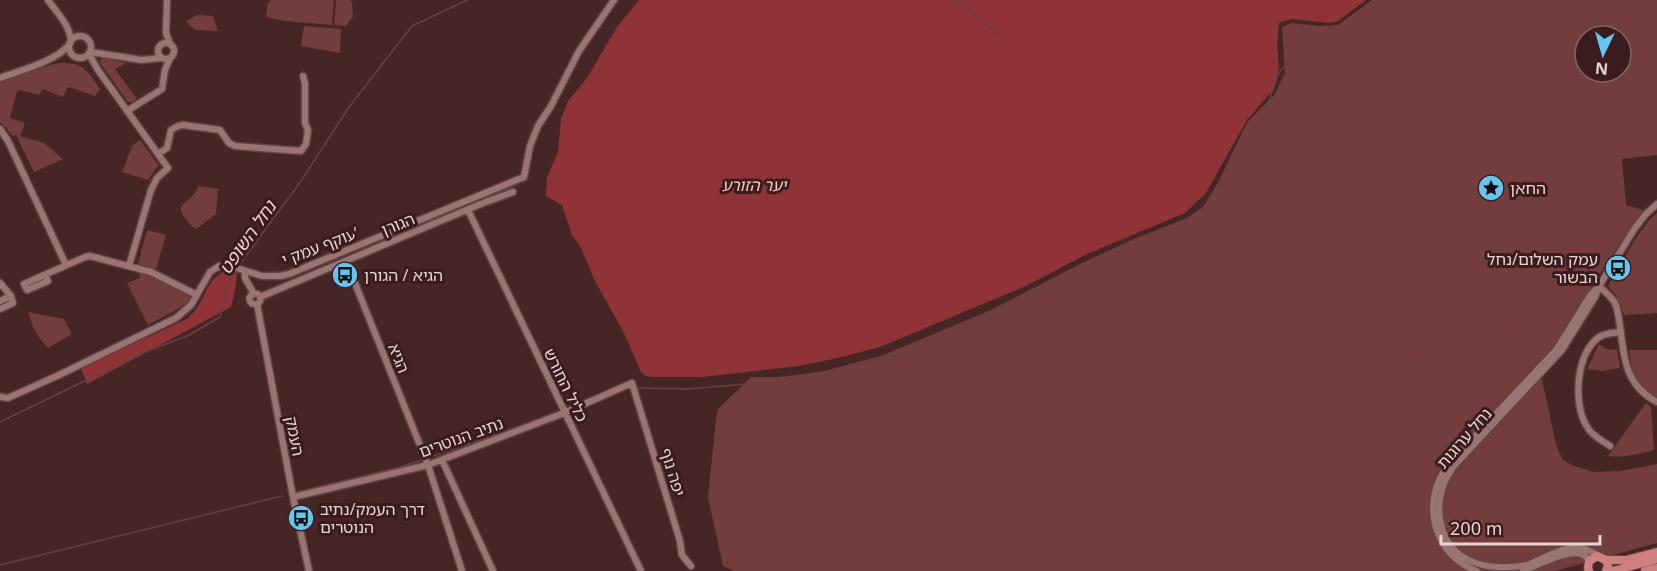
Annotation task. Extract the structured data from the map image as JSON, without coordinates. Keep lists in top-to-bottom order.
{
  "streets": {
    "street": [
      "הגורן",
      "עוקף עמק י’",
      "הגיא",
      "כליל החורש",
      "העמק",
      "נתיב הנוטרים",
      "נחל ערוגות",
      "יפה נוף"
    ]
  },
  "crossings": [
    ["הגורן", "הגיא"],
    ["הגורן", "כליל החורש"],
    ["הגורן", "העמק"],
    ["הגיא", "נתיב הנוטרים"],
    ["כליל החורש", "נתיב הנוטרים"],
    ["העמק", "נתיב הנוטרים"],
    ["נתיב הנוטרים", "יפה נוף"]
  ],
  "water": ["נחל השופט"],
  "parks": ["יער הזורע"],
  "places": {
    "place": ["החאן"],
    "bus stop": ["עמק השלום/נחל הבשור", "הגיא / הגורן", "דרך העמק/נתיב הנוטרים"]
  },
  "scale_bar": "200 m",
  "north": "bottom"
}
